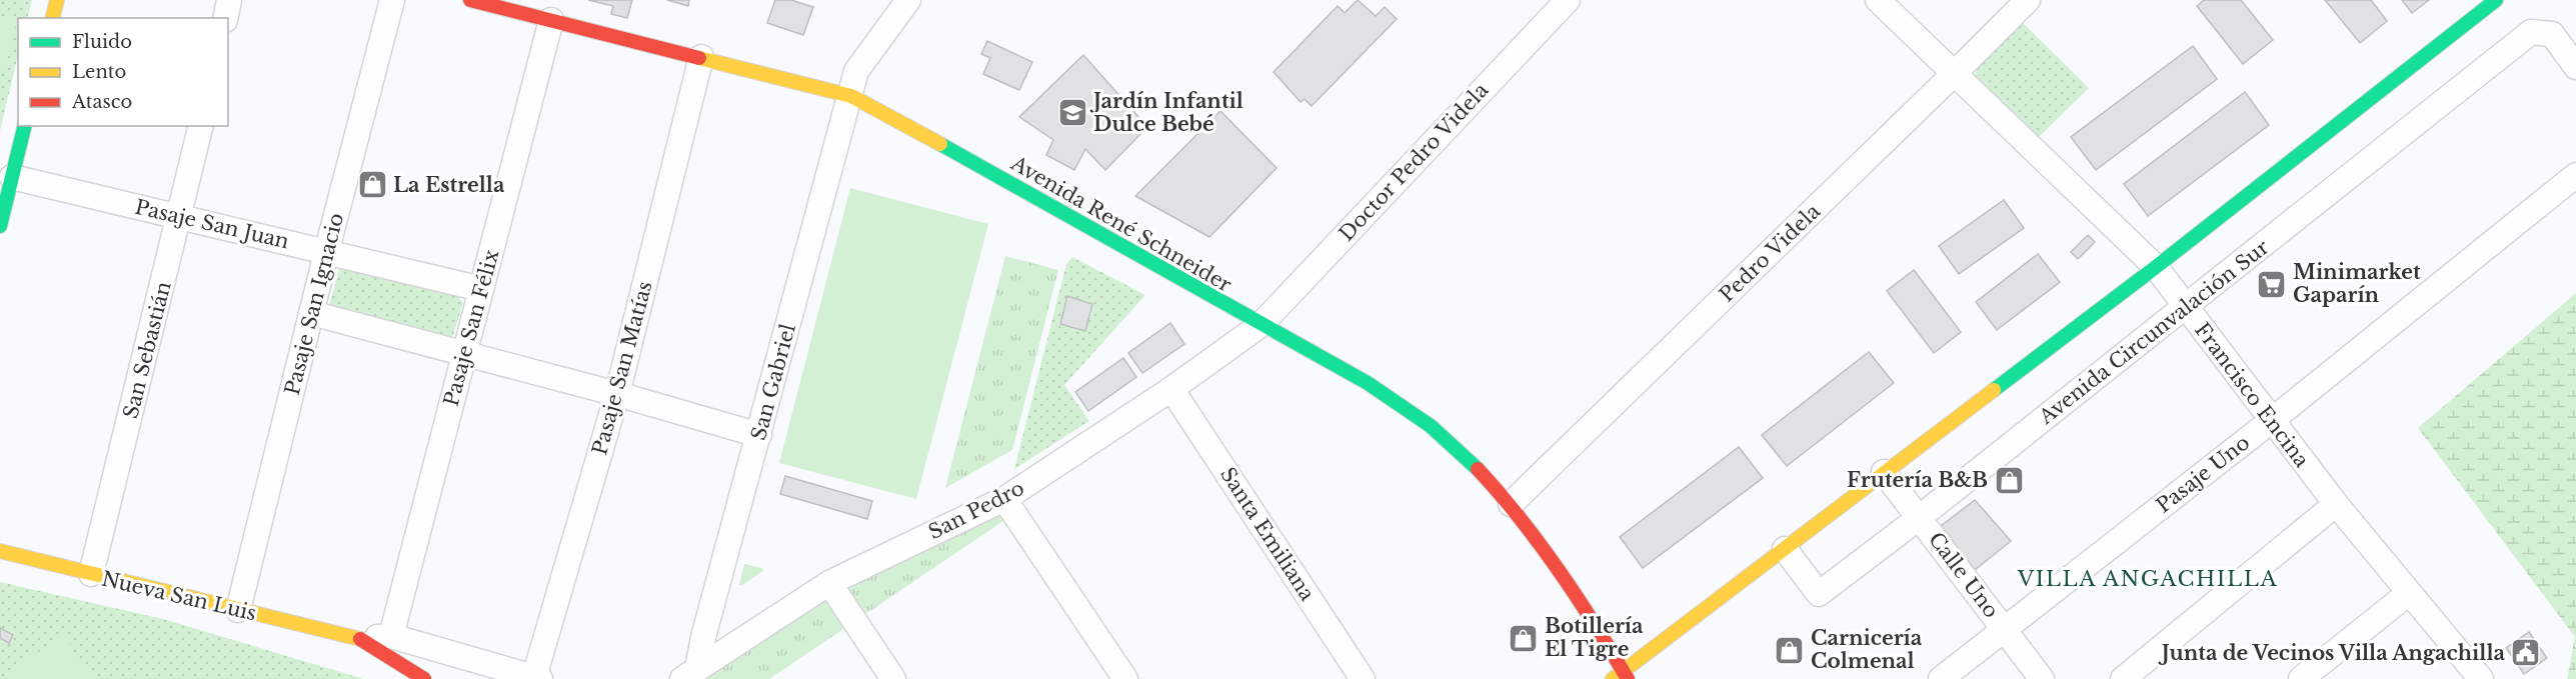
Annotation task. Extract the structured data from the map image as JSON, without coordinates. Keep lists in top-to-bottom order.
{
  "streets": {
    "main road": ["Avenida René Schneider", "Nueva San Luis"],
    "street": [
      "Doctor Pedro Videla",
      "Pasaje San Juan",
      "Pedro Videla",
      "Pasaje San Ignacio",
      "Pasaje San Félix",
      "Avenida Circunvalación Sur",
      "San Sebastián",
      "Pasaje San Matías",
      "San Gabriel",
      "Francisco Encina",
      "Pasaje Uno",
      "San Pedro",
      "Santa Emiliana",
      "Calle Uno"
    ]
  },
  "crossings": [
    ["Doctor Pedro Videla", "Avenida René Schneider"],
    ["Doctor Pedro Videla", "San Pedro"],
    ["Pasaje San Juan", "Pasaje San Ignacio"],
    ["Pasaje San Juan", "Pasaje San Félix"],
    ["Pasaje San Juan", "San Sebastián"],
    ["Avenida René Schneider", "Pedro Videla"],
    ["Avenida René Schneider", "Pasaje San Félix"],
    ["Avenida René Schneider", "Pasaje San Matías"],
    ["Avenida René Schneider", "San Gabriel"],
    ["Avenida René Schneider", "San Pedro"],
    ["Pedro Videla", "Francisco Encina"],
    ["Pasaje San Ignacio", "Nueva San Luis"],
    ["Pasaje San Félix", "Nueva San Luis"],
    ["Avenida Circunvalación Sur", "Francisco Encina"],
    ["Avenida Circunvalación Sur", "Calle Uno"],
    ["San Sebastián", "Nueva San Luis"],
    ["Pasaje San Matías", "Nueva San Luis"],
    ["San Gabriel", "San Pedro"],
    ["Francisco Encina", "Pasaje Uno"],
    ["Pasaje Uno", "Calle Uno"],
    ["San Pedro", "Santa Emiliana"]
  ],
  "districts": ["VILLA ANGACHILLA"],
  "places": {
    "school or university": ["Jardín Infantil Dulce Bebé"],
    "shop": [
      "La Estrella",
      "Frutería B&B",
      "Botillería El Tigre",
      "Carnicería Colmenal"
    ],
    "supermarket": ["Minimarket Gaparín"],
    "public building": ["Junta de Vecinos Villa Angachilla"]
  },
  "legend": ["Fluido", "Lento", "Atasco"]
}
